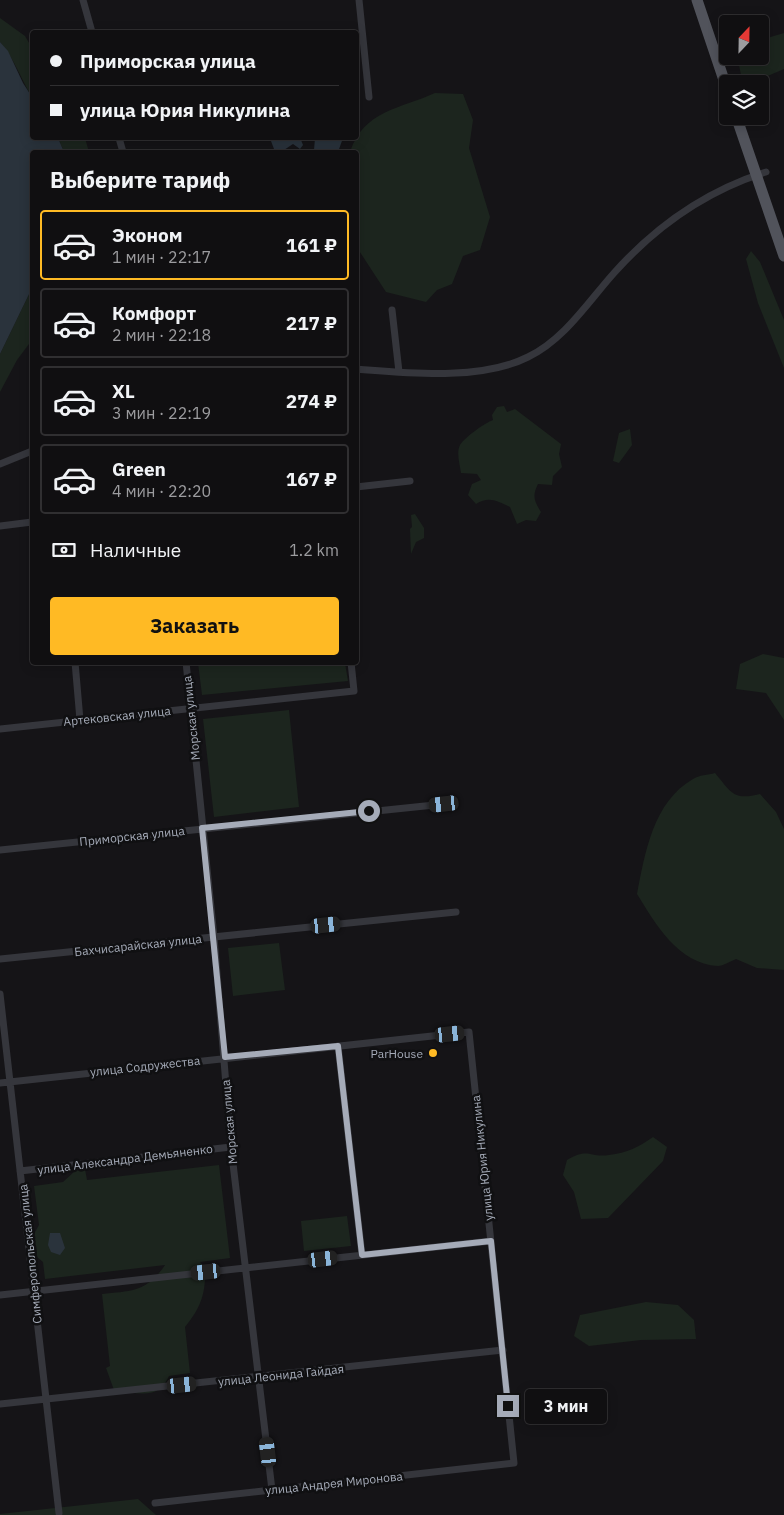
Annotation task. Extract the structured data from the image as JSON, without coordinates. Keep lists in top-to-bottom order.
{
  "streets": {
    "street": [
      "Артековская улица",
      "Морская улица",
      "Приморская улица",
      "Бахчисарайская улица",
      "улица Содружества",
      "улица Юрия Никулина",
      "улица Александра Демьяненко",
      "Симферопольская улица",
      "улица Леонида Гайдая",
      "улица Андрея Миронова"
    ]
  },
  "crossings": [
    ["Артековская улица", "Морская улица"],
    ["Морская улица", "Приморская улица"],
    ["Морская улица", "Бахчисарайская улица"],
    ["Морская улица", "улица Содружества"],
    ["Морская улица", "улица Александра Демьяненко"],
    ["Морская улица", "улица Леонида Гайдая"],
    ["Морская улица", "улица Андрея Миронова"],
    ["улица Содружества", "улица Юрия Никулина"],
    ["улица Содружества", "Симферопольская улица"],
    ["улица Юрия Никулина", "улица Леонида Гайдая"],
    ["улица Юрия Никулина", "улица Андрея Миронова"],
    ["улица Александра Демьяненко", "Симферопольская улица"],
    ["Симферопольская улица", "улица Леонида Гайдая"]
  ],
  "places": ["ParHouse"],
  "north": "top",
  "page": {
    "banner": ["Приморская улица", "улица Юрия Никулина"],
    "heading": "Выберите тариф",
    "list": [
      {
        "name": "Эконом",
        "note": "1 мин · 22:17",
        "value": "161 ₽"
      },
      {
        "name": "Комфорт",
        "note": "2 мин · 22:18",
        "value": "217 ₽"
      },
      {
        "name": "XL",
        "note": "3 мин · 22:19",
        "value": "274 ₽"
      },
      {
        "name": "Green",
        "note": "4 мин · 22:20",
        "value": "167 ₽"
      }
    ],
    "pay": ["Наличные", "1.2 km"],
    "buttons": "Заказать",
    "bubble": "3 мин"
  }
}
